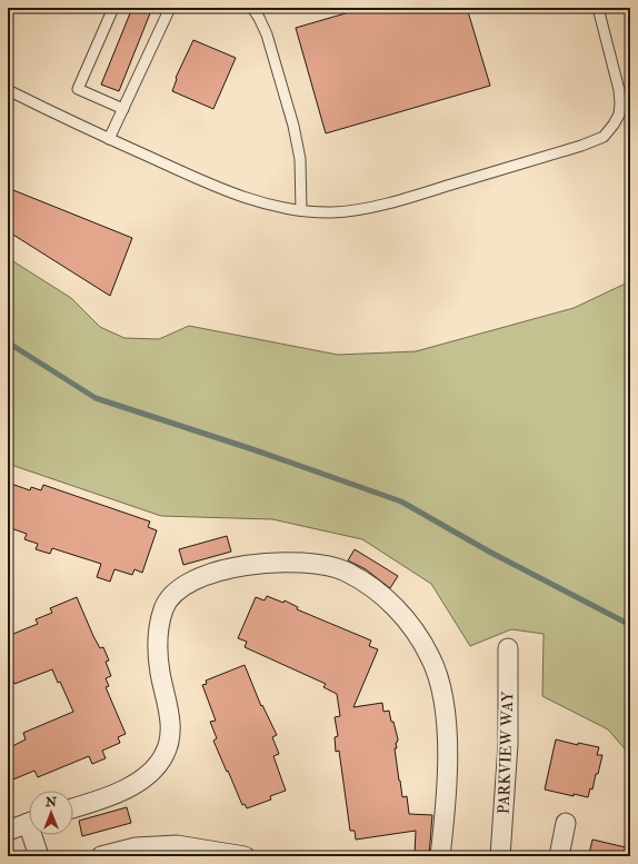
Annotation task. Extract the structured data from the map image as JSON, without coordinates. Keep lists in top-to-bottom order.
{
  "streets": {
    "street": ["PARKVIEW WAY"]
  },
  "north": "top"
}
